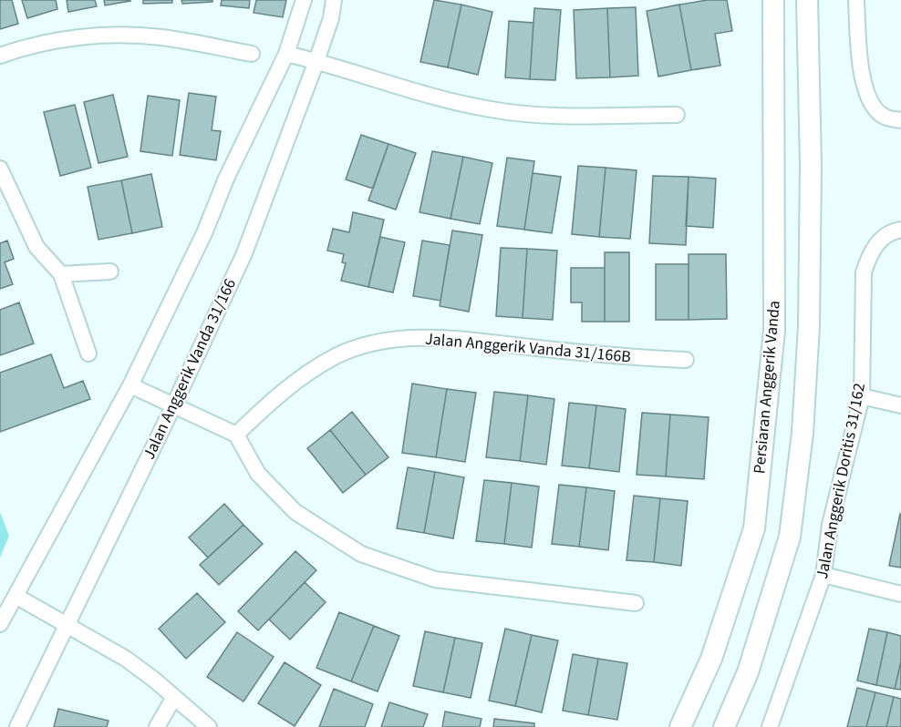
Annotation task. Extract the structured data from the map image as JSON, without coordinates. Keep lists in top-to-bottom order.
{
  "streets": {
    "street": [
      "Jalan Anggerik Vanda 31/166B",
      "Jalan Anggerik Vanda 31/166",
      "Persiaran Anggerik Vanda",
      "Jalan Anggerik Doritis 31/162"
    ]
  }
}
